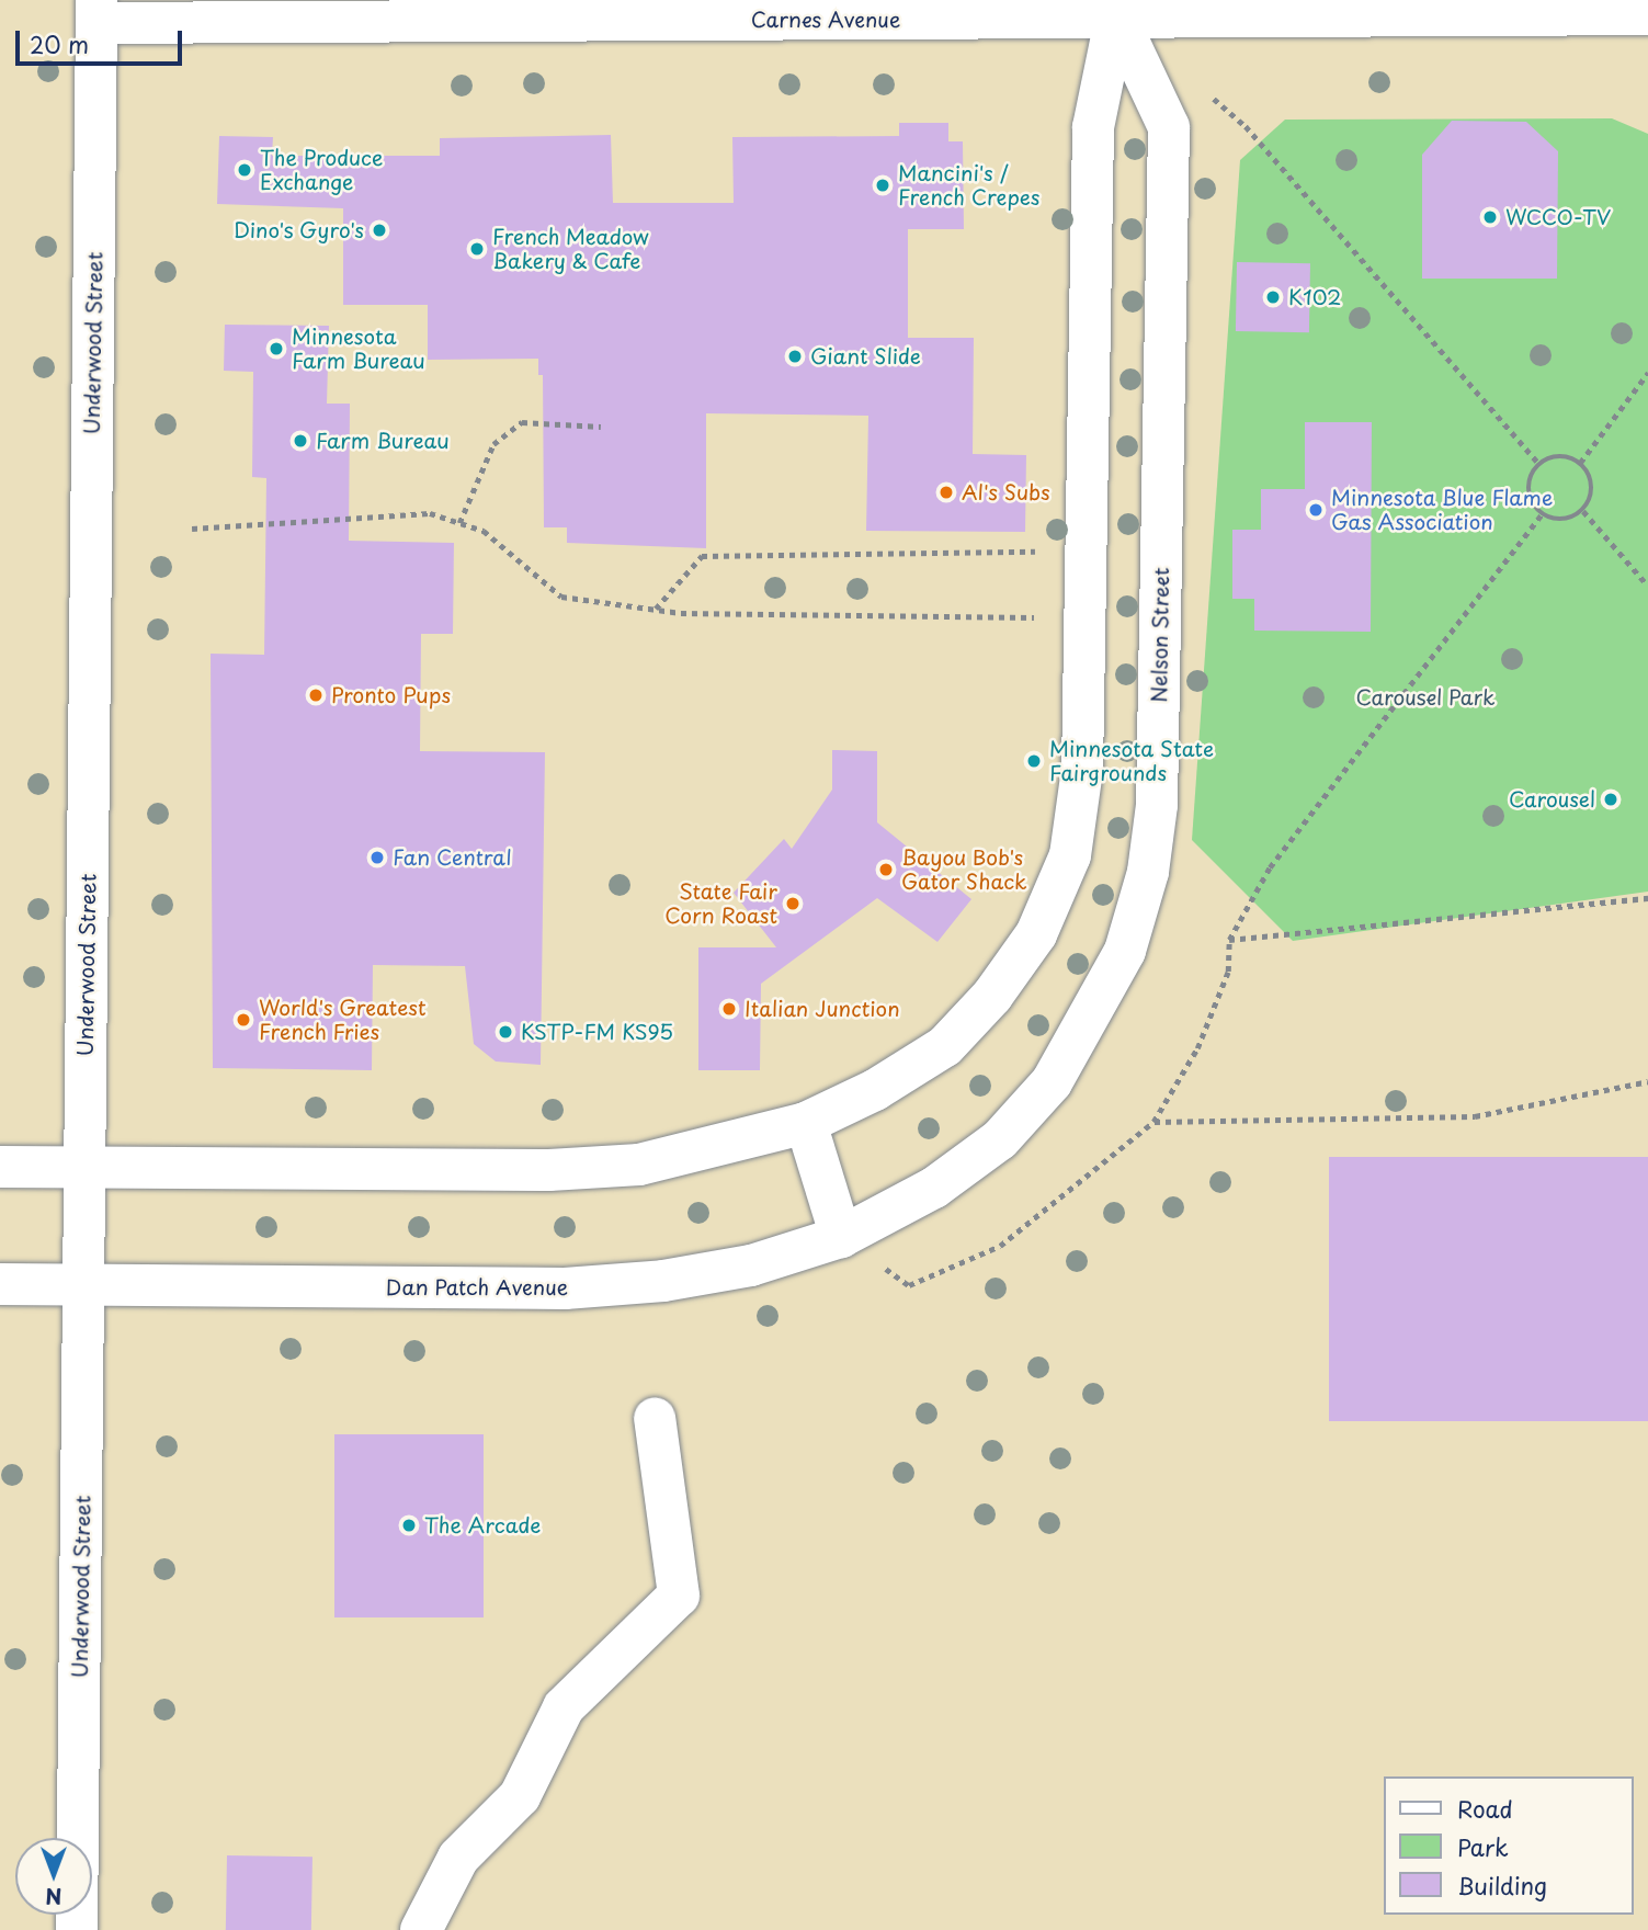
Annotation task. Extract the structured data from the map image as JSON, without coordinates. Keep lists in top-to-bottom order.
{
  "streets": {
    "street": [
      "Carnes Avenue",
      "Underwood Street",
      "Nelson Street",
      "Dan Patch Avenue"
    ]
  },
  "crossings": [
    ["Carnes Avenue", "Underwood Street"],
    ["Carnes Avenue", "Nelson Street"],
    ["Underwood Street", "Dan Patch Avenue"],
    ["Nelson Street", "Dan Patch Avenue"]
  ],
  "parks": ["Carousel Park"],
  "places": [
    "The Produce Exchange",
    "Mancini's / French Crepes",
    "WCCO-TV",
    "Dino's Gyro's",
    "French Meadow Bakery & Cafe",
    "K102",
    "Minnesota Farm Bureau",
    "Giant Slide",
    "Farm Bureau",
    "Al's Subs",
    "Minnesota Blue Flame Gas Association",
    "Pronto Pups",
    "Minnesota State Fairgrounds",
    "Carousel",
    "Fan Central",
    "Bayou Bob's Gator Shack",
    "State Fair Corn Roast",
    "Italian Junction",
    "World's Greatest French Fries",
    "KSTP-FM KS95",
    "The Arcade"
  ],
  "legend": ["Road", "Park", "Building"],
  "scale_bar": "20 m",
  "north": "bottom"
}
